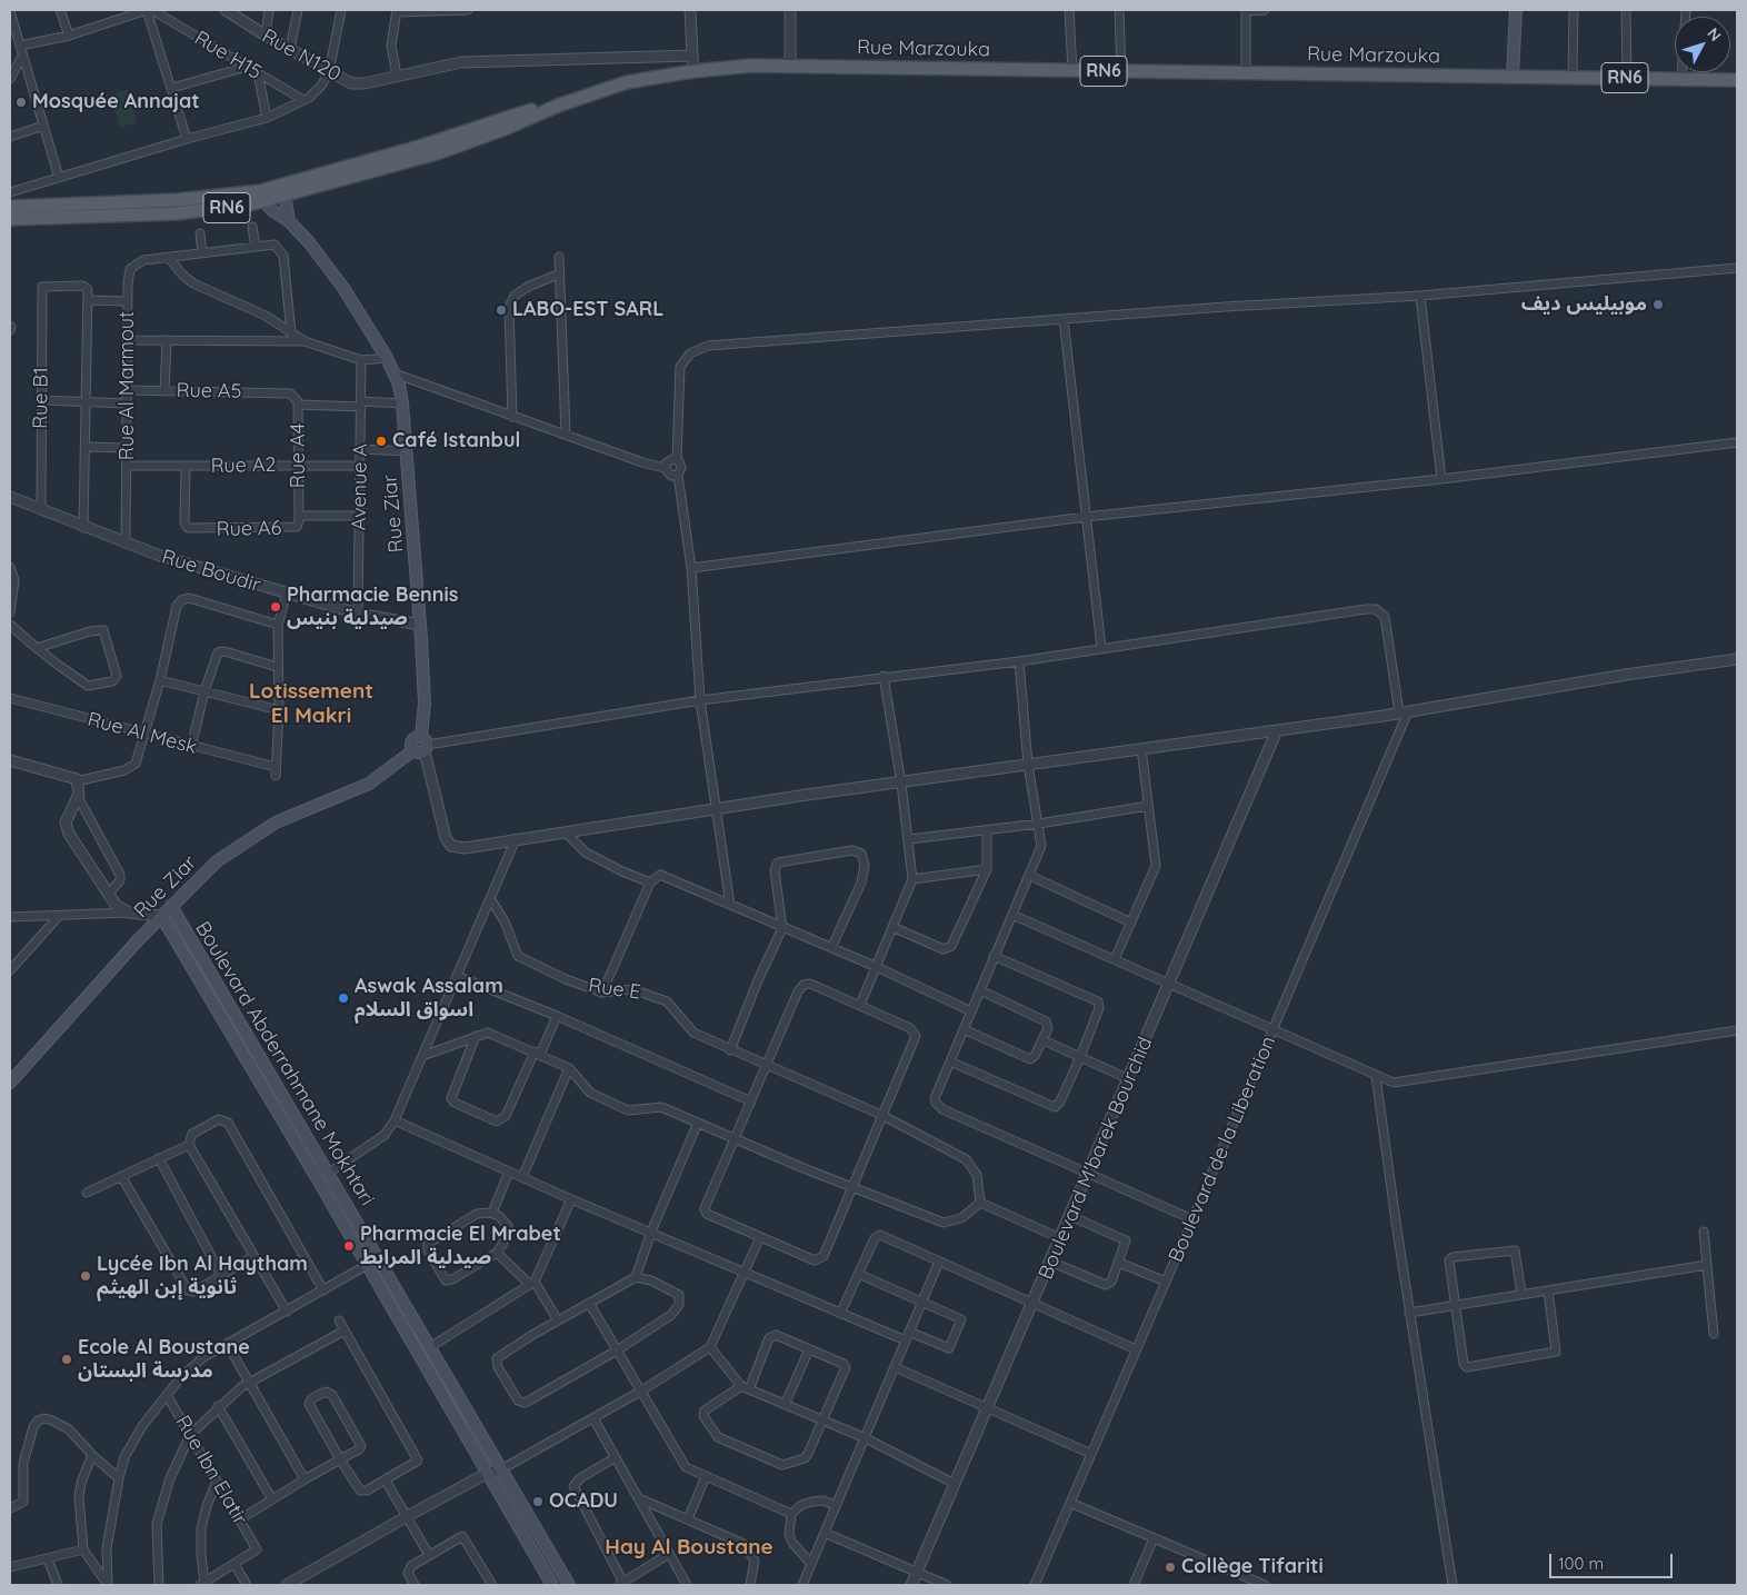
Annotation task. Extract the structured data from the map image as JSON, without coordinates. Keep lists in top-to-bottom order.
{
  "streets": {
    "main road": [
      "Rue Marzouka",
      "RN6",
      "Rue Ziar",
      "Boulevard Abderrahmane Mokhtari"
    ],
    "street": [
      "Rue H15",
      "Rue N120",
      "Rue Al Marmout",
      "Rue A5",
      "Rue B1",
      "Rue A4",
      "Rue A2",
      "Avenue A",
      "Rue A6",
      "Rue Boudir",
      "Rue Al Mesk",
      "Rue E",
      "Boulevard de la Liberation",
      "Boulevard M'barek Bourchid",
      "Rue Ibn Elatir"
    ]
  },
  "crossings": [
    ["Rue Marzouka", "RN6"],
    ["RN6", "Rue Ziar"],
    ["Rue Al Marmout", "Rue A5"],
    ["Rue Al Marmout", "Rue A2"],
    ["Rue Al Marmout", "Rue Boudir"],
    ["Rue A5", "Rue A4"],
    ["Rue B1", "Rue Boudir"],
    ["Rue A4", "Rue A2"],
    ["Rue A4", "Rue A6"],
    ["Rue A2", "Avenue A"],
    ["Rue A2", "Rue A6"],
    ["Avenue A", "Rue A6"],
    ["Avenue A", "Rue Boudir"],
    ["Rue Ziar", "Rue Boudir"],
    ["Rue Ziar", "Boulevard Abderrahmane Mokhtari"]
  ],
  "districts": ["Lotissement El Makri", "Hay Al Boustane"],
  "places": [
    "Mosquée Annajat",
    "موبيليس ديف",
    "LABO-EST SARL",
    "Café Istanbul",
    "Pharmacie Bennis صيدلية بنيس",
    "Aswak Assalam اسواق السلام",
    "Pharmacie El Mrabet صيدلية المرابط",
    "Lycée Ibn Al Haytham ثانوية إبن الهيثم",
    "Ecole Al Boustane مدرسة البستان",
    "OCADU",
    "Collège Tifariti"
  ],
  "scale_bar": "100 m",
  "north": "top right"
}
